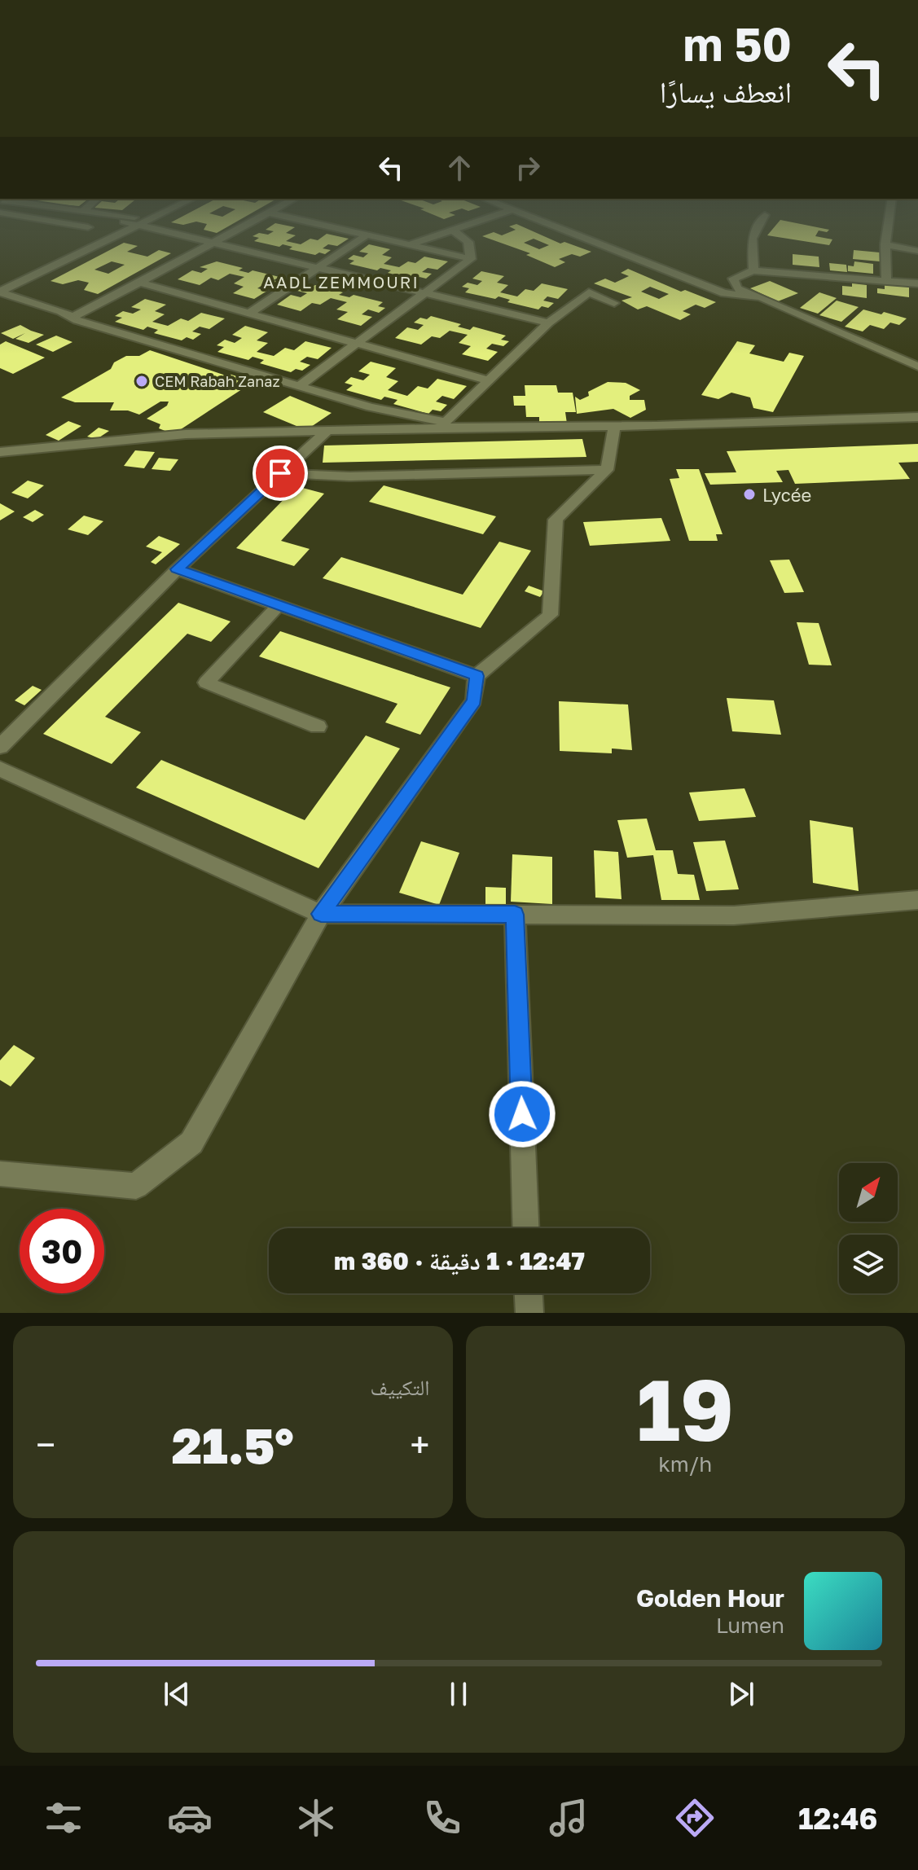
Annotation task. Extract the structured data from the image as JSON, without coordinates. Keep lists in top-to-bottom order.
{
  "districts": ["AADL ZEMMOURI"],
  "places": ["CEM Rabah Zanaz", "Lycée"],
  "north": "top right",
  "page": {
    "turn": ["50 m", "انعطف يسارًا"],
    "limit": "30",
    "trip": "12:47 · 1 دقيقة · 360 m",
    "tile": [
      ["19", "km/h"],
      "التكييف"
    ],
    "heat": ["−", "21.5°", "+"],
    "song": ["Golden Hour", "Lumen"],
    "tabs": "12:46"
  }
}
